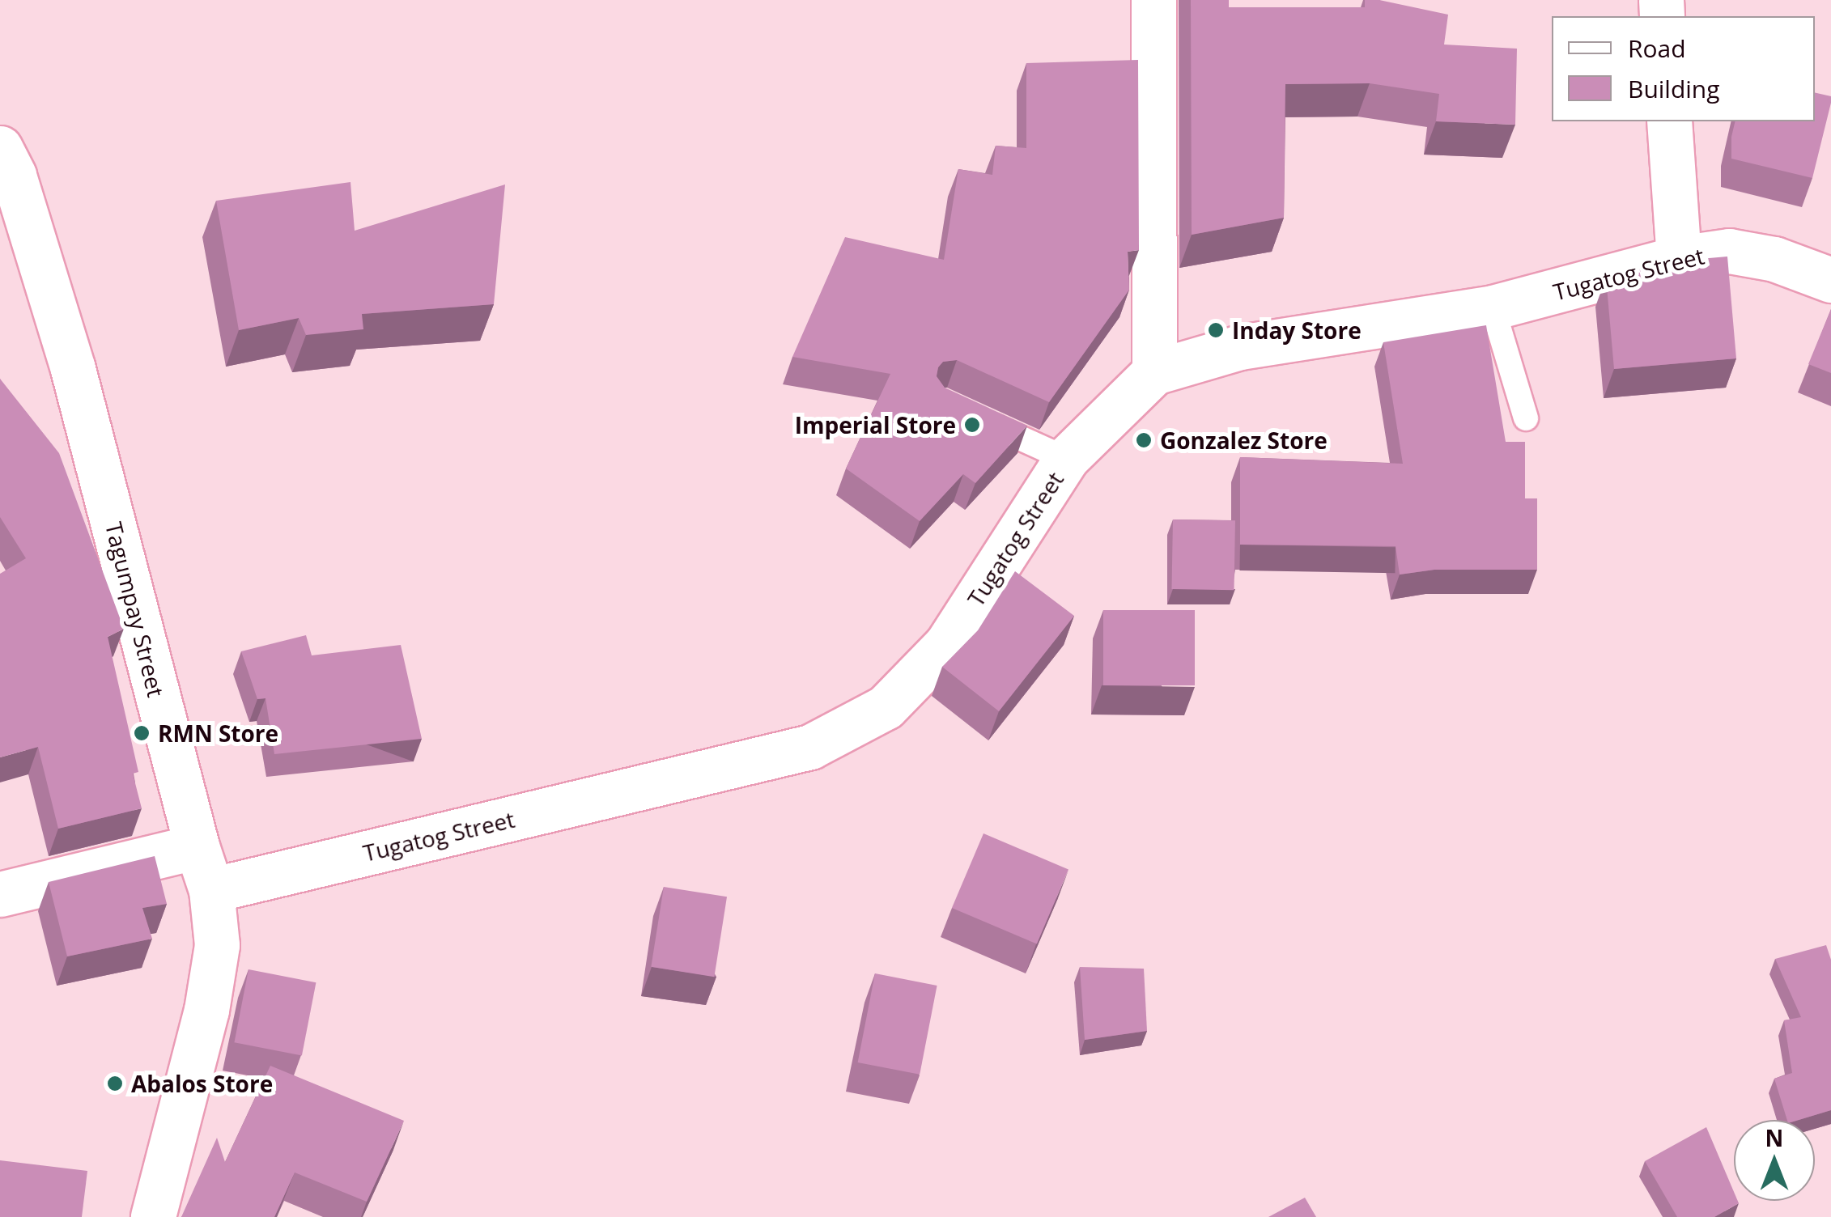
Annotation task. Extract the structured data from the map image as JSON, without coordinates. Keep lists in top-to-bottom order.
{
  "streets": {
    "street": ["Tugatog Street", "Tagumpay Street"]
  },
  "crossings": [
    ["Tugatog Street", "Tagumpay Street"]
  ],
  "places": [
    "Inday Store",
    "Imperial Store",
    "Gonzalez Store",
    "RMN Store",
    "Abalos Store"
  ],
  "legend": ["Road", "Building"],
  "north": "top"
}
